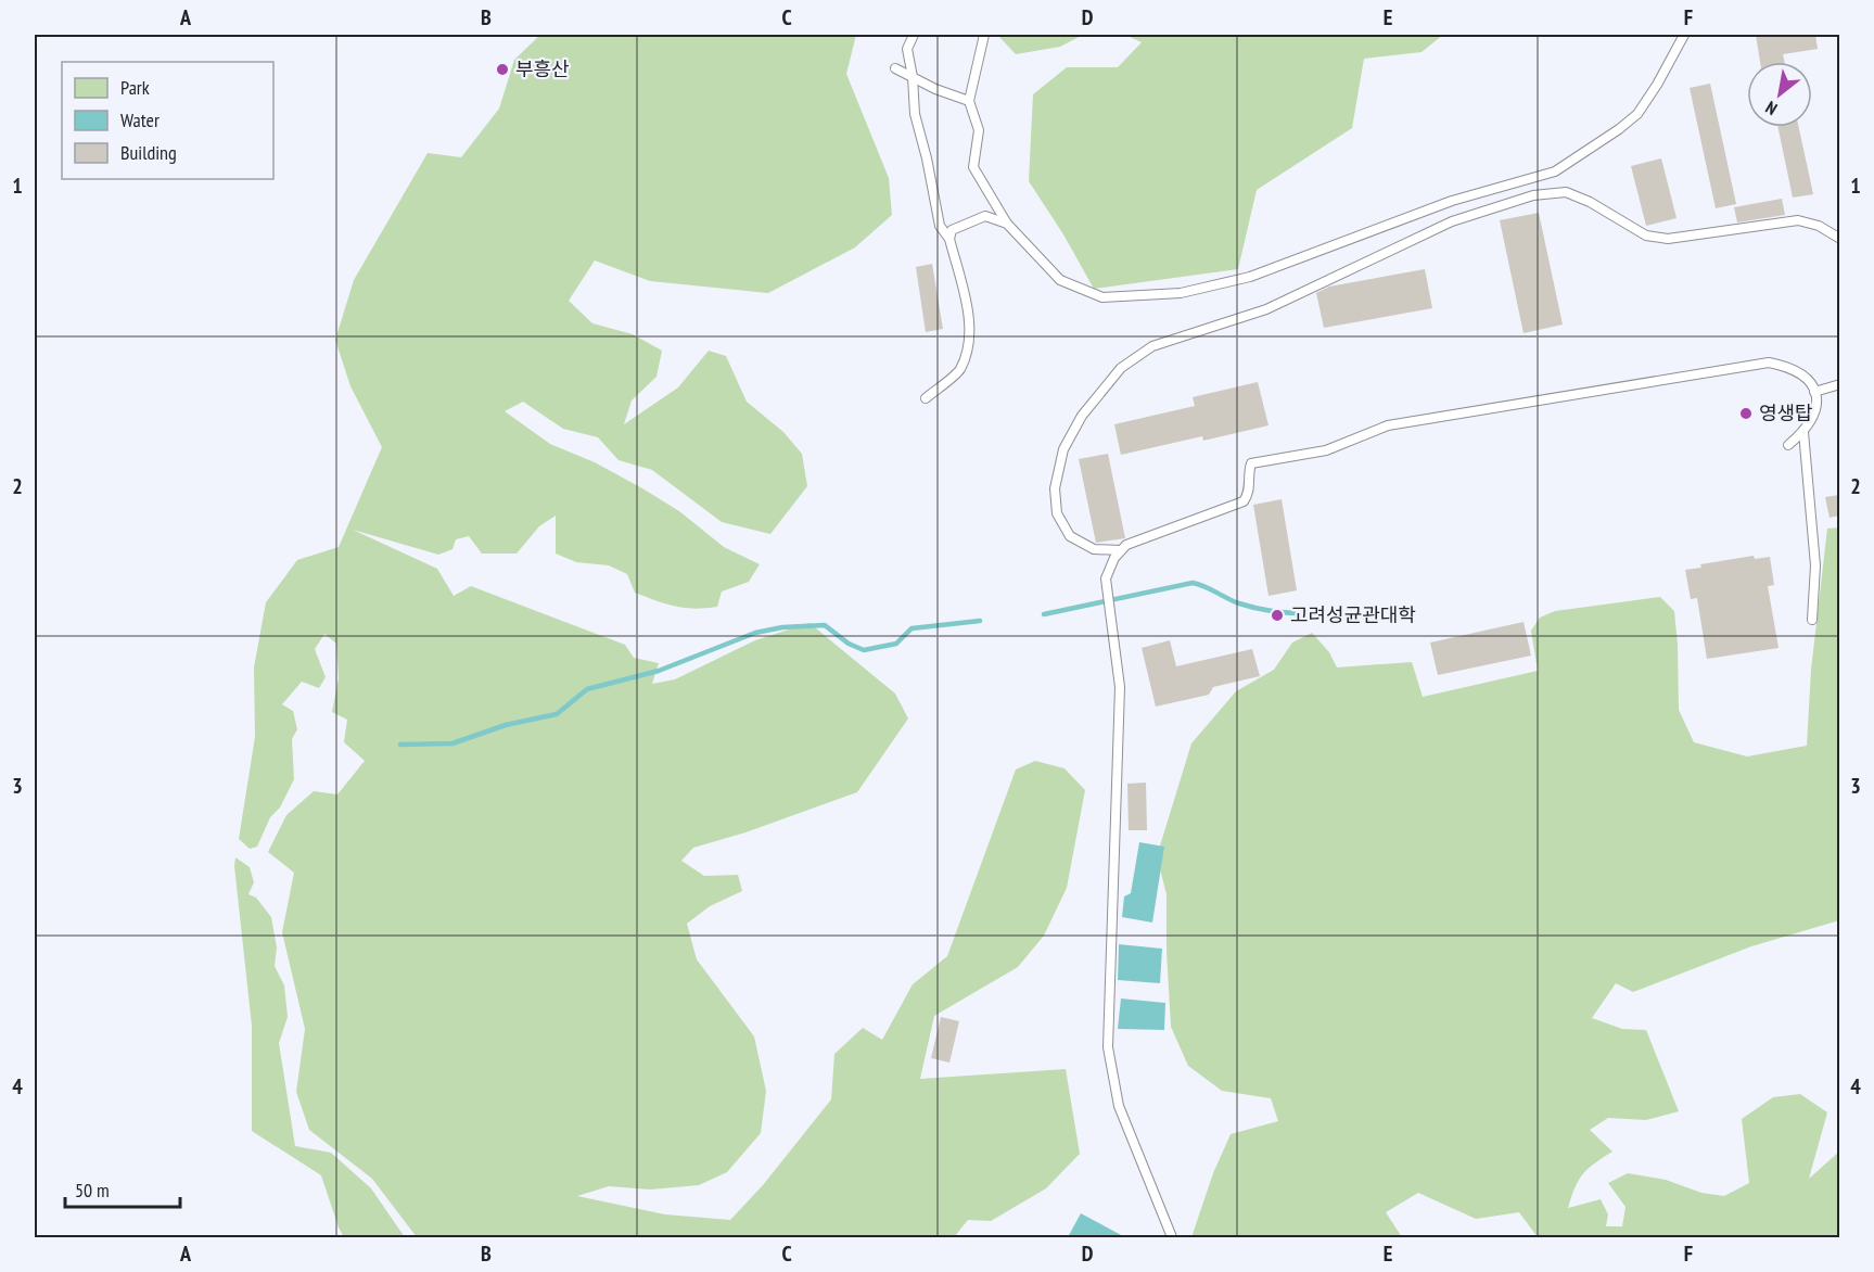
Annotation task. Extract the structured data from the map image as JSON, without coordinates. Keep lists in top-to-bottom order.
{
  "places": ["부흥산", "영생탑", "고려성균관대학"],
  "legend": ["Park", "Water", "Building"],
  "scale_bar": "50 m",
  "north": "bottom left",
  "grid": {
    "columns": [
      "A",
      "B",
      "C",
      "D",
      "E",
      "F"
    ],
    "rows": [
      "1",
      "2",
      "3",
      "4"
    ]
  }
}
